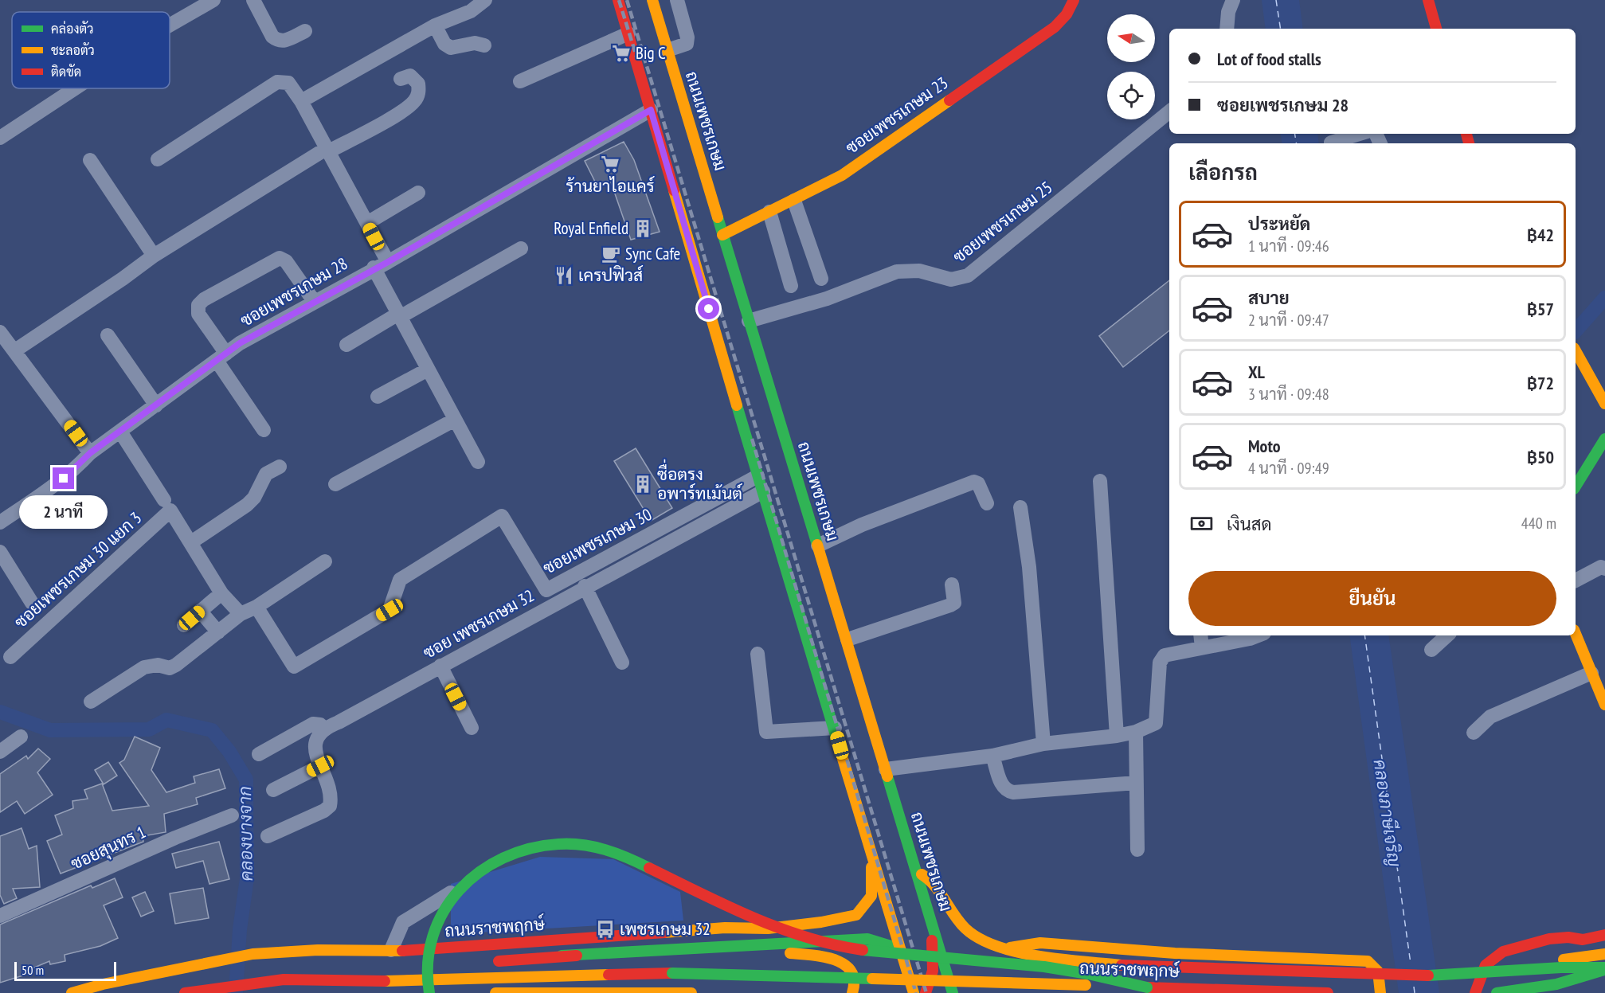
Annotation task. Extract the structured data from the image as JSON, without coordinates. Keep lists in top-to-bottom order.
{
  "streets": {
    "main road": ["ซอยเพชรเกษม 23", "ถนนเพชรเกษม", "ถนนราชพฤกษ์"],
    "street": [
      "ซอยเพชรเกษม 25",
      "ซอยเพชรเกษม 28",
      "ซอยเพชรเกษม 30",
      "ซอยเพชรเกษม 30 แยก 3",
      "ซอย เพชรเกษม 32",
      "ซอยสุนทร 1"
    ]
  },
  "crossings": [
    ["ซอยเพชรเกษม 23", "ถนนเพชรเกษม"],
    ["ถนนเพชรเกษม", "ซอยเพชรเกษม 25"]
  ],
  "water": ["คลองภาษีเจริญ", "คลองบางจาก"],
  "places": {
    "supermarket": ["Big C", "ร้านยาไอแคร์"],
    "building": ["Royal Enfield", "ซื่อตรง อพาร์ทเม้นต์"],
    "cafe": ["Sync Cafe"],
    "restaurant": ["เครปฟิวส์"],
    "bus stop": ["เพชรเกษม 32"]
  },
  "legend": ["คล่องตัว", "ชะลอตัว", "ติดขัด"],
  "scale_bar": "50 m",
  "north": "left",
  "page": {
    "banner": ["Lot of food stalls", "ซอยเพชรเกษม 28"],
    "heading": "เลือกรถ",
    "list": [
      {
        "name": "ประหยัด",
        "note": "1 นาที · 09:46",
        "value": "฿42"
      },
      {
        "name": "สบาย",
        "note": "2 นาที · 09:47",
        "value": "฿57"
      },
      {
        "name": "XL",
        "note": "3 นาที · 09:48",
        "value": "฿72"
      },
      {
        "name": "Moto",
        "note": "4 นาที · 09:49",
        "value": "฿50"
      }
    ],
    "bubble": "2 นาที",
    "pay": ["เงินสด", "440 m"],
    "buttons": "ยืนยัน",
    "scale": "50 m"
  }
}
